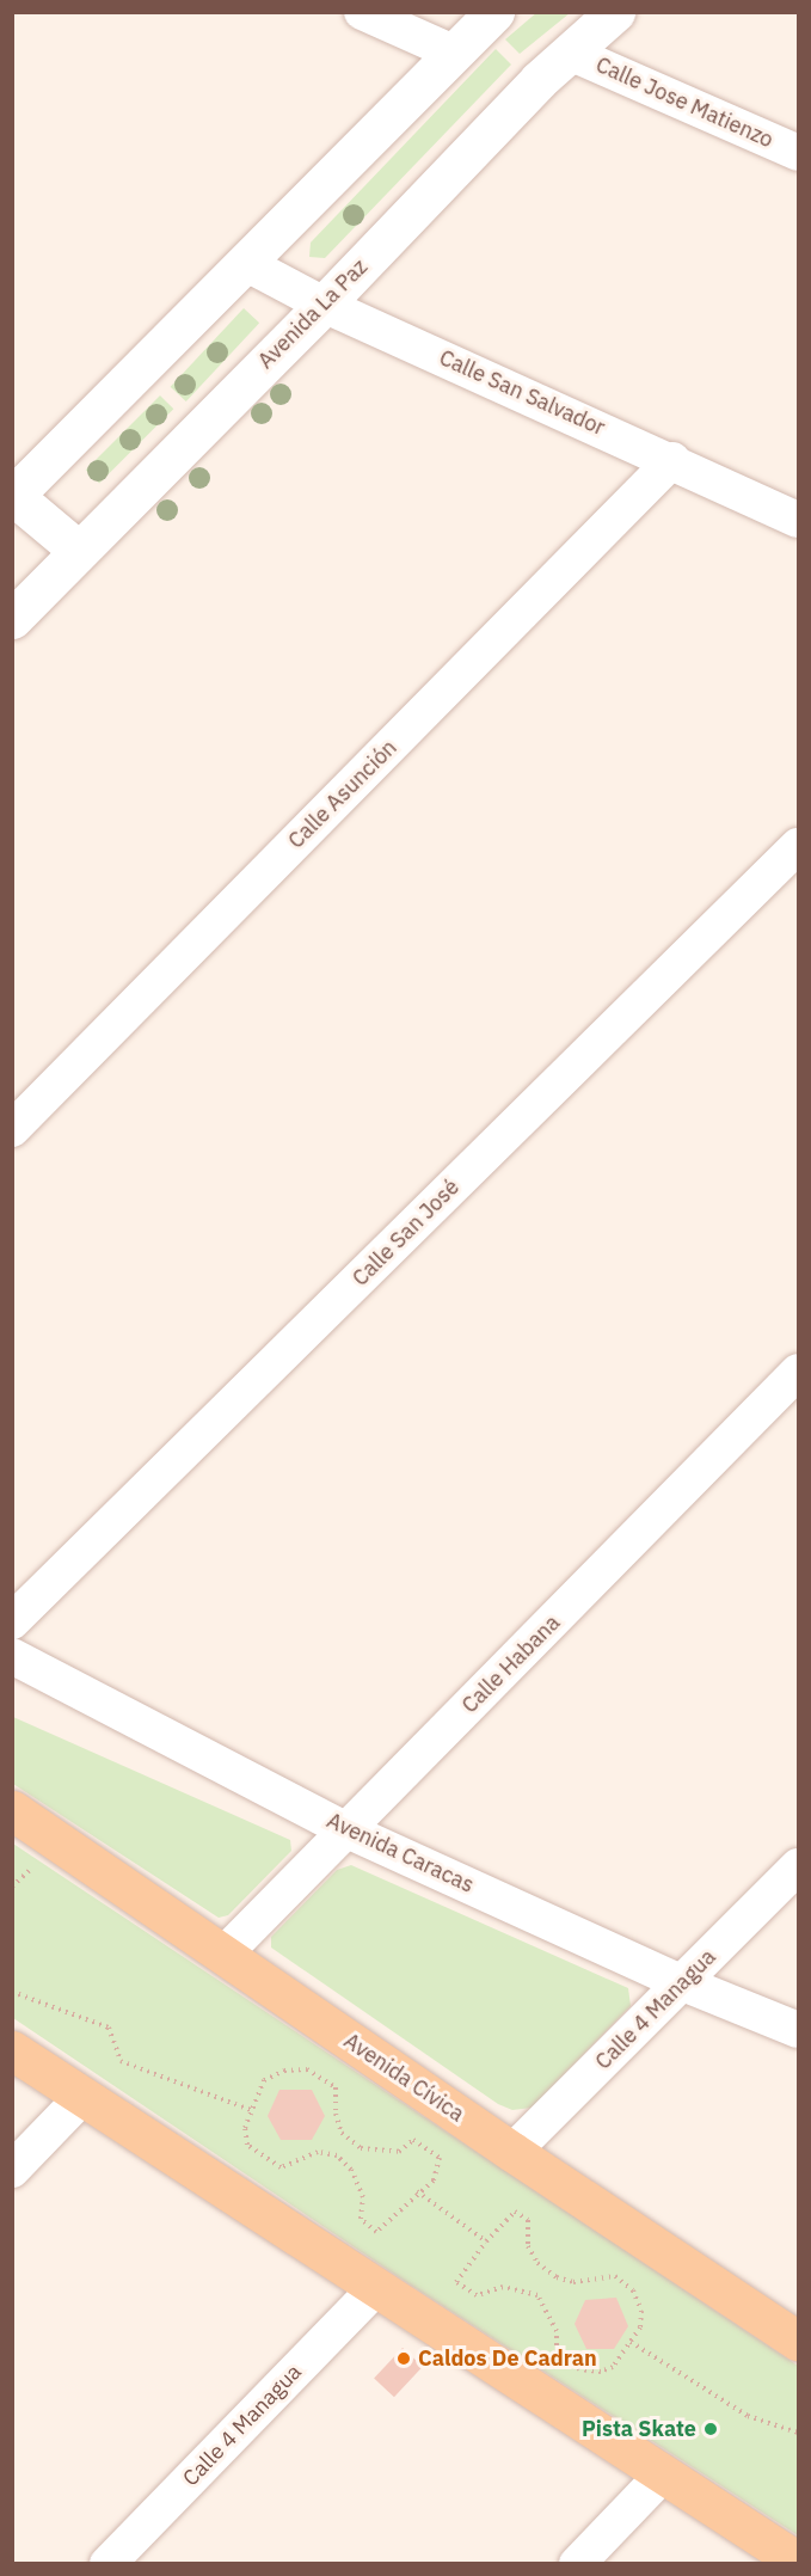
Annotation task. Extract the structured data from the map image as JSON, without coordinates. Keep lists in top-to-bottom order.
{
  "streets": {
    "main road": ["Avenida La Paz", "Avenida Cívica"],
    "street": [
      "Calle Jose Matienzo",
      "Calle San Salvador",
      "Calle Asunción",
      "Calle San José",
      "Calle Habana",
      "Avenida Caracas",
      "Calle 4 Managua"
    ]
  },
  "crossings": [
    ["Calle Jose Matienzo", "Avenida La Paz"],
    ["Avenida La Paz", "Calle San Salvador"],
    ["Calle San Salvador", "Calle Asunción"],
    ["Calle Habana", "Avenida Caracas"],
    ["Calle Habana", "Avenida Cívica"],
    ["Avenida Caracas", "Calle 4 Managua"],
    ["Calle 4 Managua", "Avenida Cívica"]
  ],
  "places": ["Caldos De Cadran", "Pista Skate"]
}
